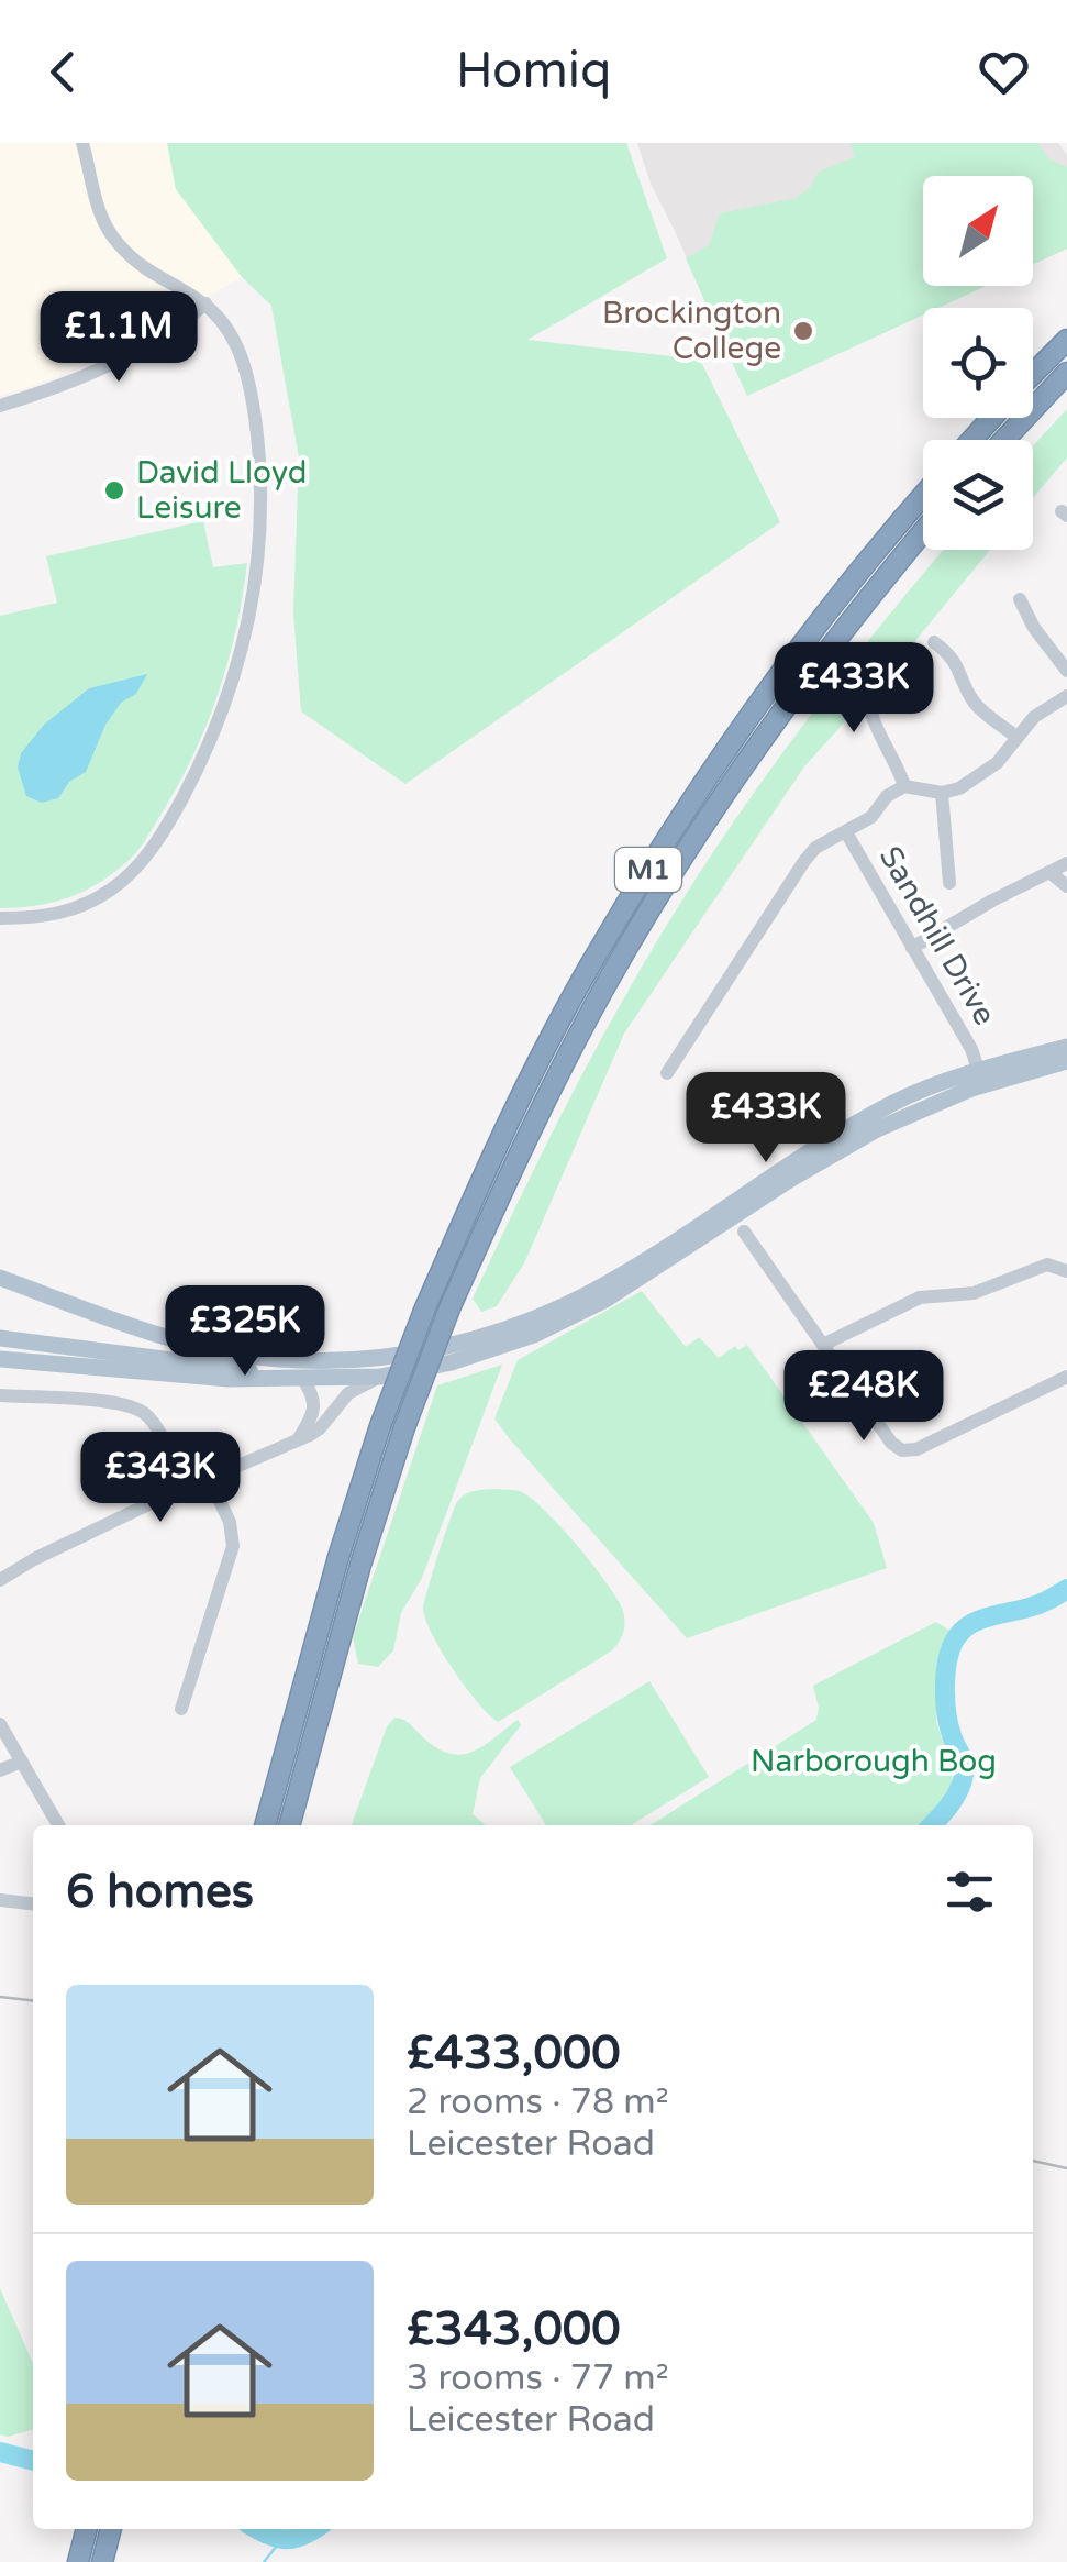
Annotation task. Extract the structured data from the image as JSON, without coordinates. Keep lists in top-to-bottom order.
{
  "streets": {
    "highway": ["M1"],
    "street": ["Sandhill Drive"]
  },
  "parks": ["Narborough Bog"],
  "places": ["Brockington College", "David Lloyd Leisure"],
  "north": "top right",
  "page": {
    "header": "Homiq",
    "price": [
      "£1.1M",
      "£433K",
      "£433K",
      "£325K",
      "£248K",
      "£343K"
    ],
    "heading": "6 homes",
    "list": [
      {
        "name": "£433,000",
        "note": "2 rooms · 78 m² · Leicester Road"
      },
      {
        "name": "£343,000",
        "note": "3 rooms · 77 m² · Leicester Road"
      }
    ]
  }
}
